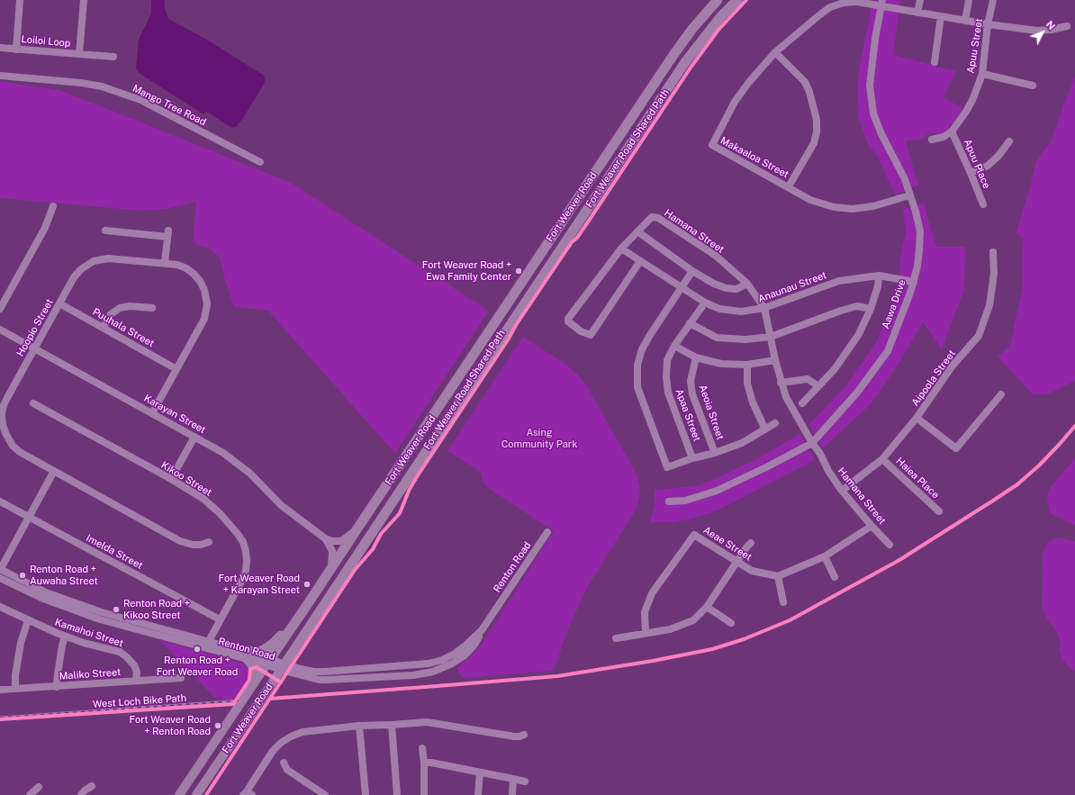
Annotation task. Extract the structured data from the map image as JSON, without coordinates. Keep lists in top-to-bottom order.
{
  "streets": {
    "highway": ["Fort Weaver Road"],
    "street": [
      "Loiloi Loop",
      "Apuu Street",
      "Mango Tree Road",
      "Makaaloa Street",
      "Apuu Place",
      "Hamana Street",
      "Anaunau Street",
      "Aawa Drive",
      "Hoopio Street",
      "Puuhala Street",
      "Aipoola Street",
      "Aeoia Street",
      "Karayan Street",
      "Apaa Street",
      "Haiea Place",
      "Kikoo Street",
      "Aeae Street",
      "Imelda Street",
      "Renton Road",
      "Kamahoi Street",
      "Maliko Street"
    ],
    "cycle path": ["Fort Weaver Road Shared Path", "West Loch Bike Path"]
  },
  "crossings": [
    ["Apuu Street", "Makaaloa Street"],
    ["Apuu Street", "Apuu Place"],
    ["Makaaloa Street", "Aawa Drive"],
    ["Fort Weaver Road", "Karayan Street"],
    ["Fort Weaver Road", "Renton Road"],
    ["Hamana Street", "Anaunau Street"],
    ["Hamana Street", "Aawa Drive"],
    ["Hamana Street", "Aipoola Street"],
    ["Anaunau Street", "Aawa Drive"],
    ["Anaunau Street", "Apaa Street"],
    ["Hoopio Street", "Puuhala Street"],
    ["Hoopio Street", "Karayan Street"],
    ["Aipoola Street", "Haiea Place"],
    ["Kikoo Street", "Imelda Street"],
    ["Kikoo Street", "Renton Road"],
    ["Kamahoi Street", "Maliko Street"]
  ],
  "parks": ["Asing Community Park"],
  "places": [
    "Fort Weaver Road + Ewa Family Center",
    "Renton Road + Auwaha Street",
    "Fort Weaver Road + Karayan Street",
    "Renton Road + Kikoo Street",
    "Renton Road + Fort Weaver Road",
    "Fort Weaver Road + Renton Road"
  ],
  "north": "top right"
}
